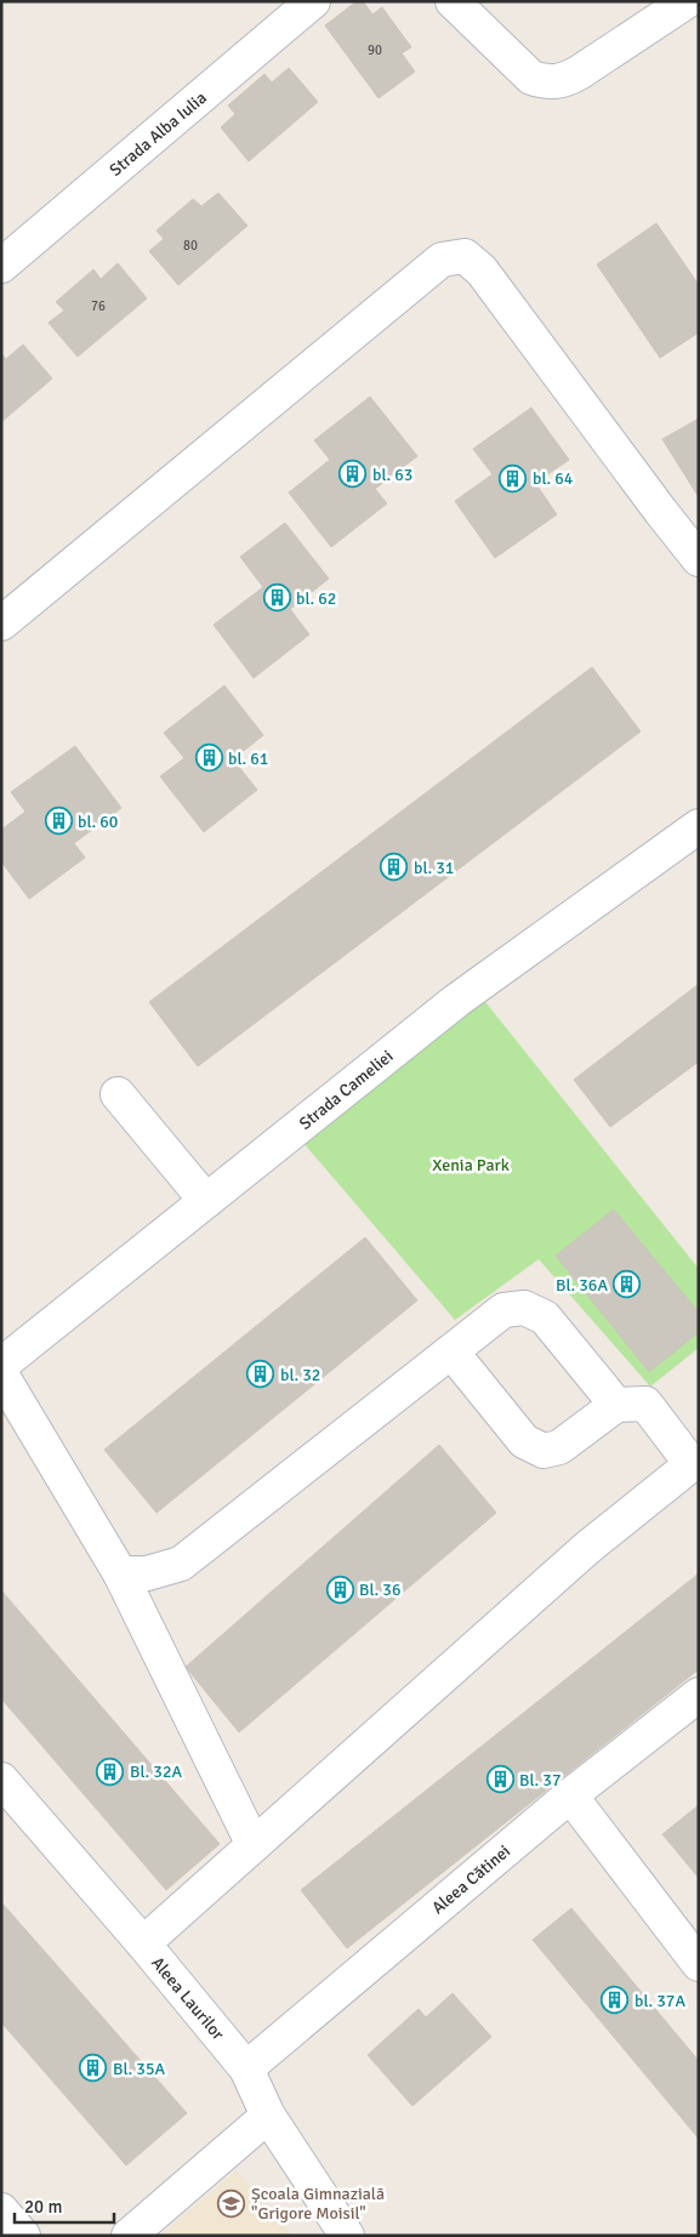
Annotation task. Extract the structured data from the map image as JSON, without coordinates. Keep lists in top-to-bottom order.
{
  "streets": {
    "street": [
      "Strada Alba Iulia",
      "Strada Cameliei",
      "Aleea Cătinei",
      "Aleea Laurilor"
    ]
  },
  "crossings": [
    ["Aleea Cătinei", "Aleea Laurilor"]
  ],
  "parks": ["Xenia Park"],
  "places": {
    "building": [
      "bl. 63",
      "bl. 64",
      "bl. 62",
      "bl. 61",
      "bl. 60",
      "bl. 31",
      "Bl. 36A",
      "bl. 32",
      "Bl. 36",
      "Bl. 32A",
      "Bl. 37",
      "bl. 37A",
      "Bl. 35A"
    ],
    "school or university": ["Școala Gimnazială \"Grigore Moisil\""]
  },
  "house_numbers": ["90", "80", "76"],
  "scale_bar": "20 m"
}
